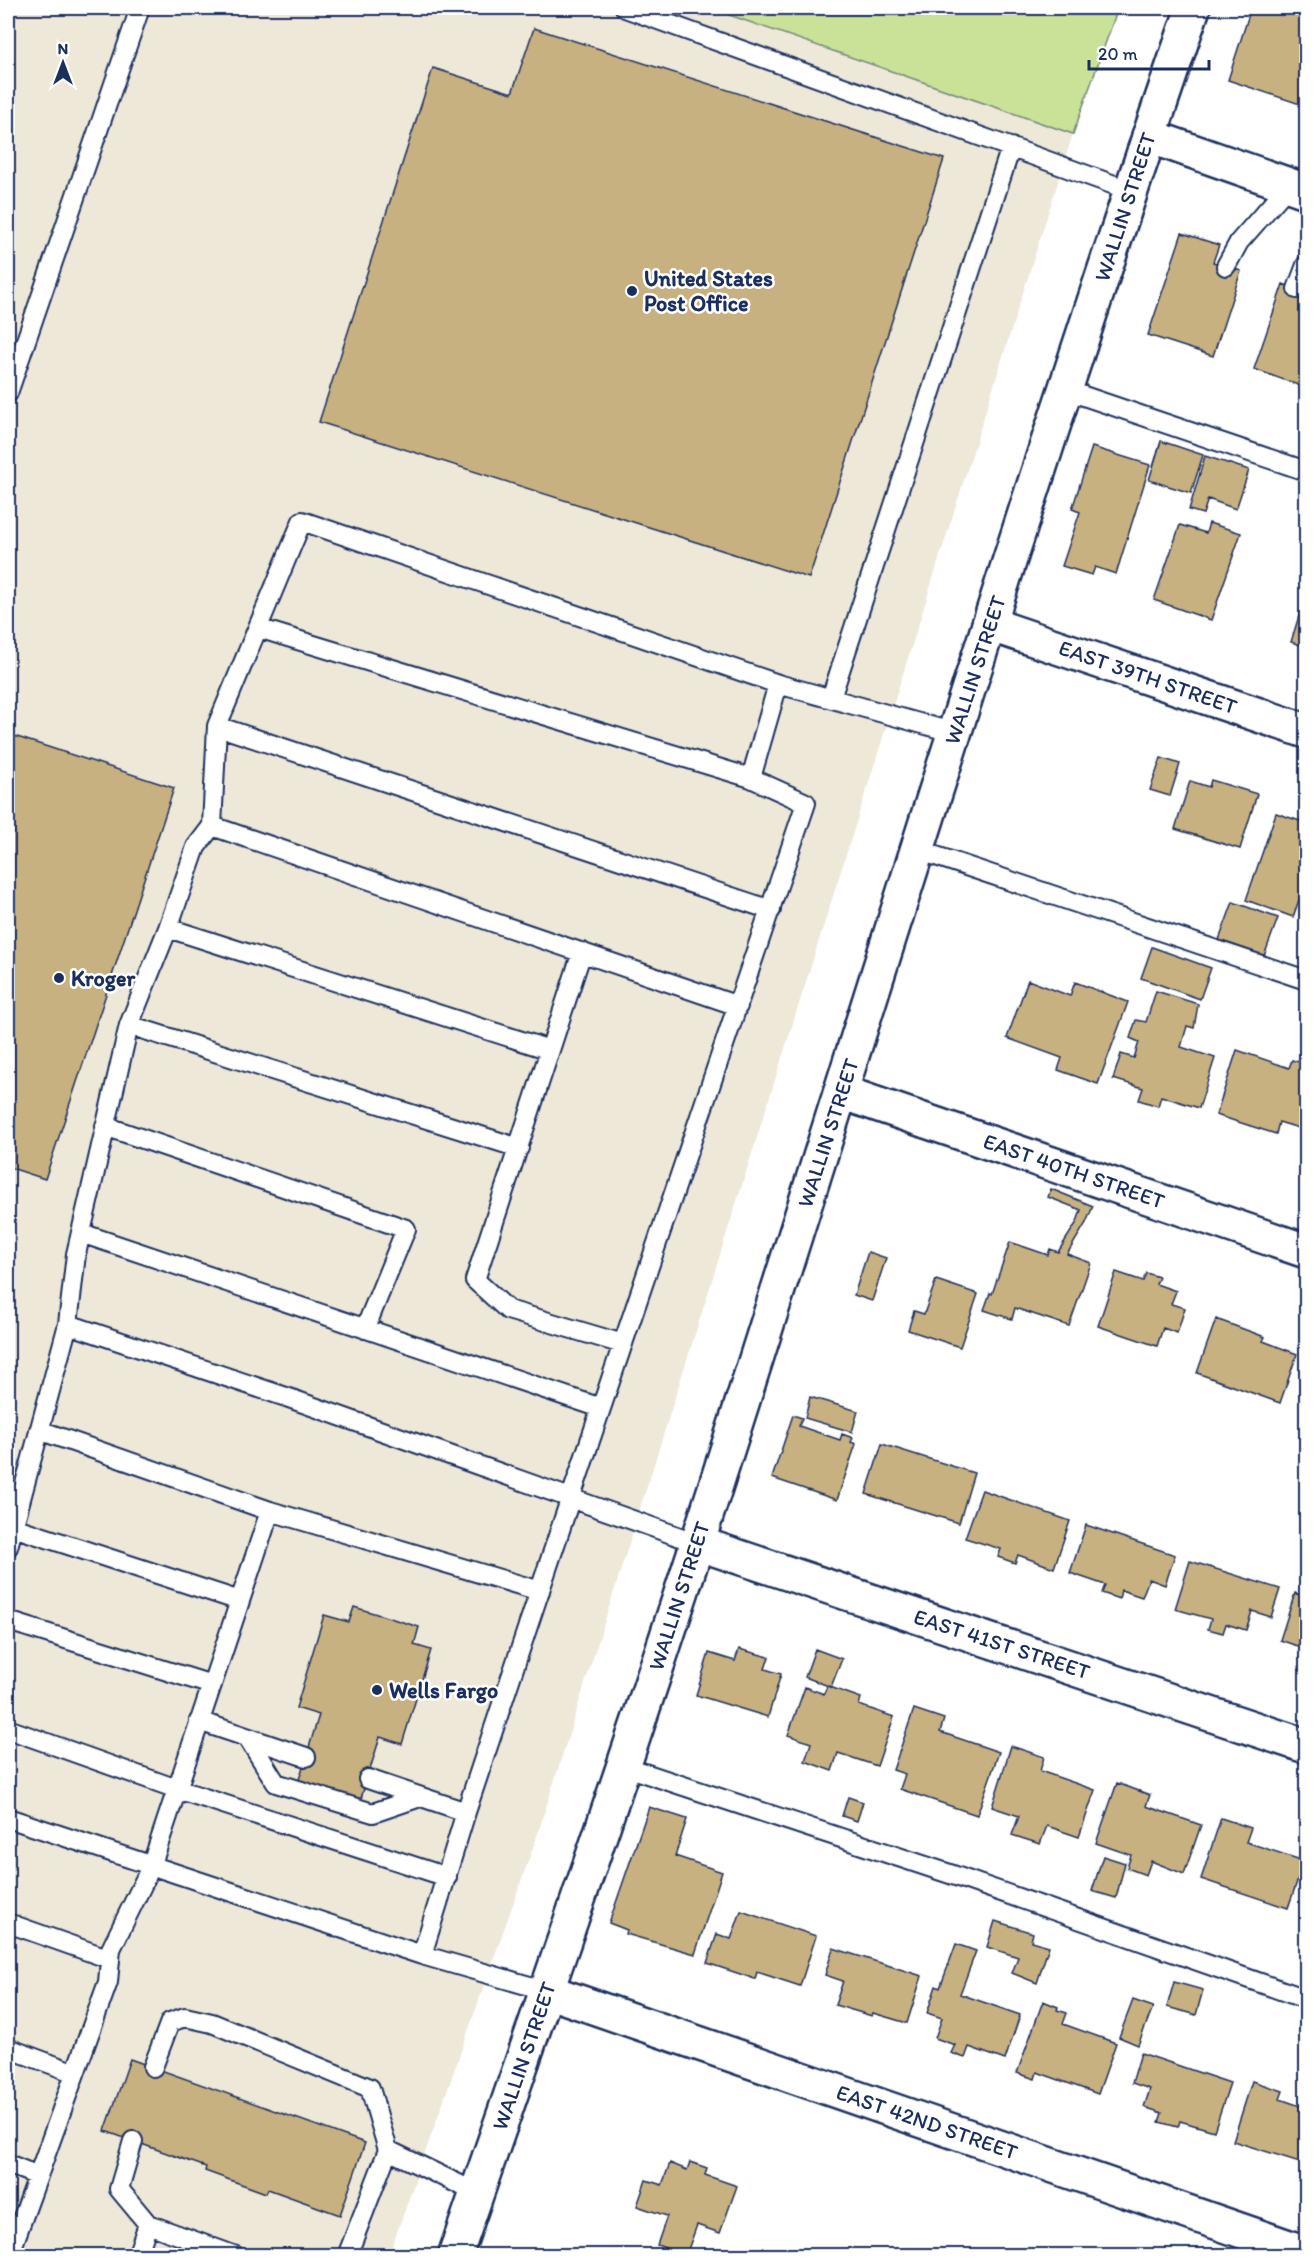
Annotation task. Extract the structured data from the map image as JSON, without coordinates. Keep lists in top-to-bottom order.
{
  "streets": {
    "street": [
      "WALLIN STREET",
      "EAST 39TH STREET",
      "EAST 40TH STREET",
      "EAST 41ST STREET",
      "EAST 42ND STREET"
    ]
  },
  "crossings": [
    ["WALLIN STREET", "EAST 39TH STREET"],
    ["WALLIN STREET", "EAST 40TH STREET"],
    ["WALLIN STREET", "EAST 41ST STREET"],
    ["WALLIN STREET", "EAST 42ND STREET"]
  ],
  "places": ["United States Post Office", "Kroger", "Wells Fargo"],
  "scale_bar": "20 m",
  "north": "top"
}
